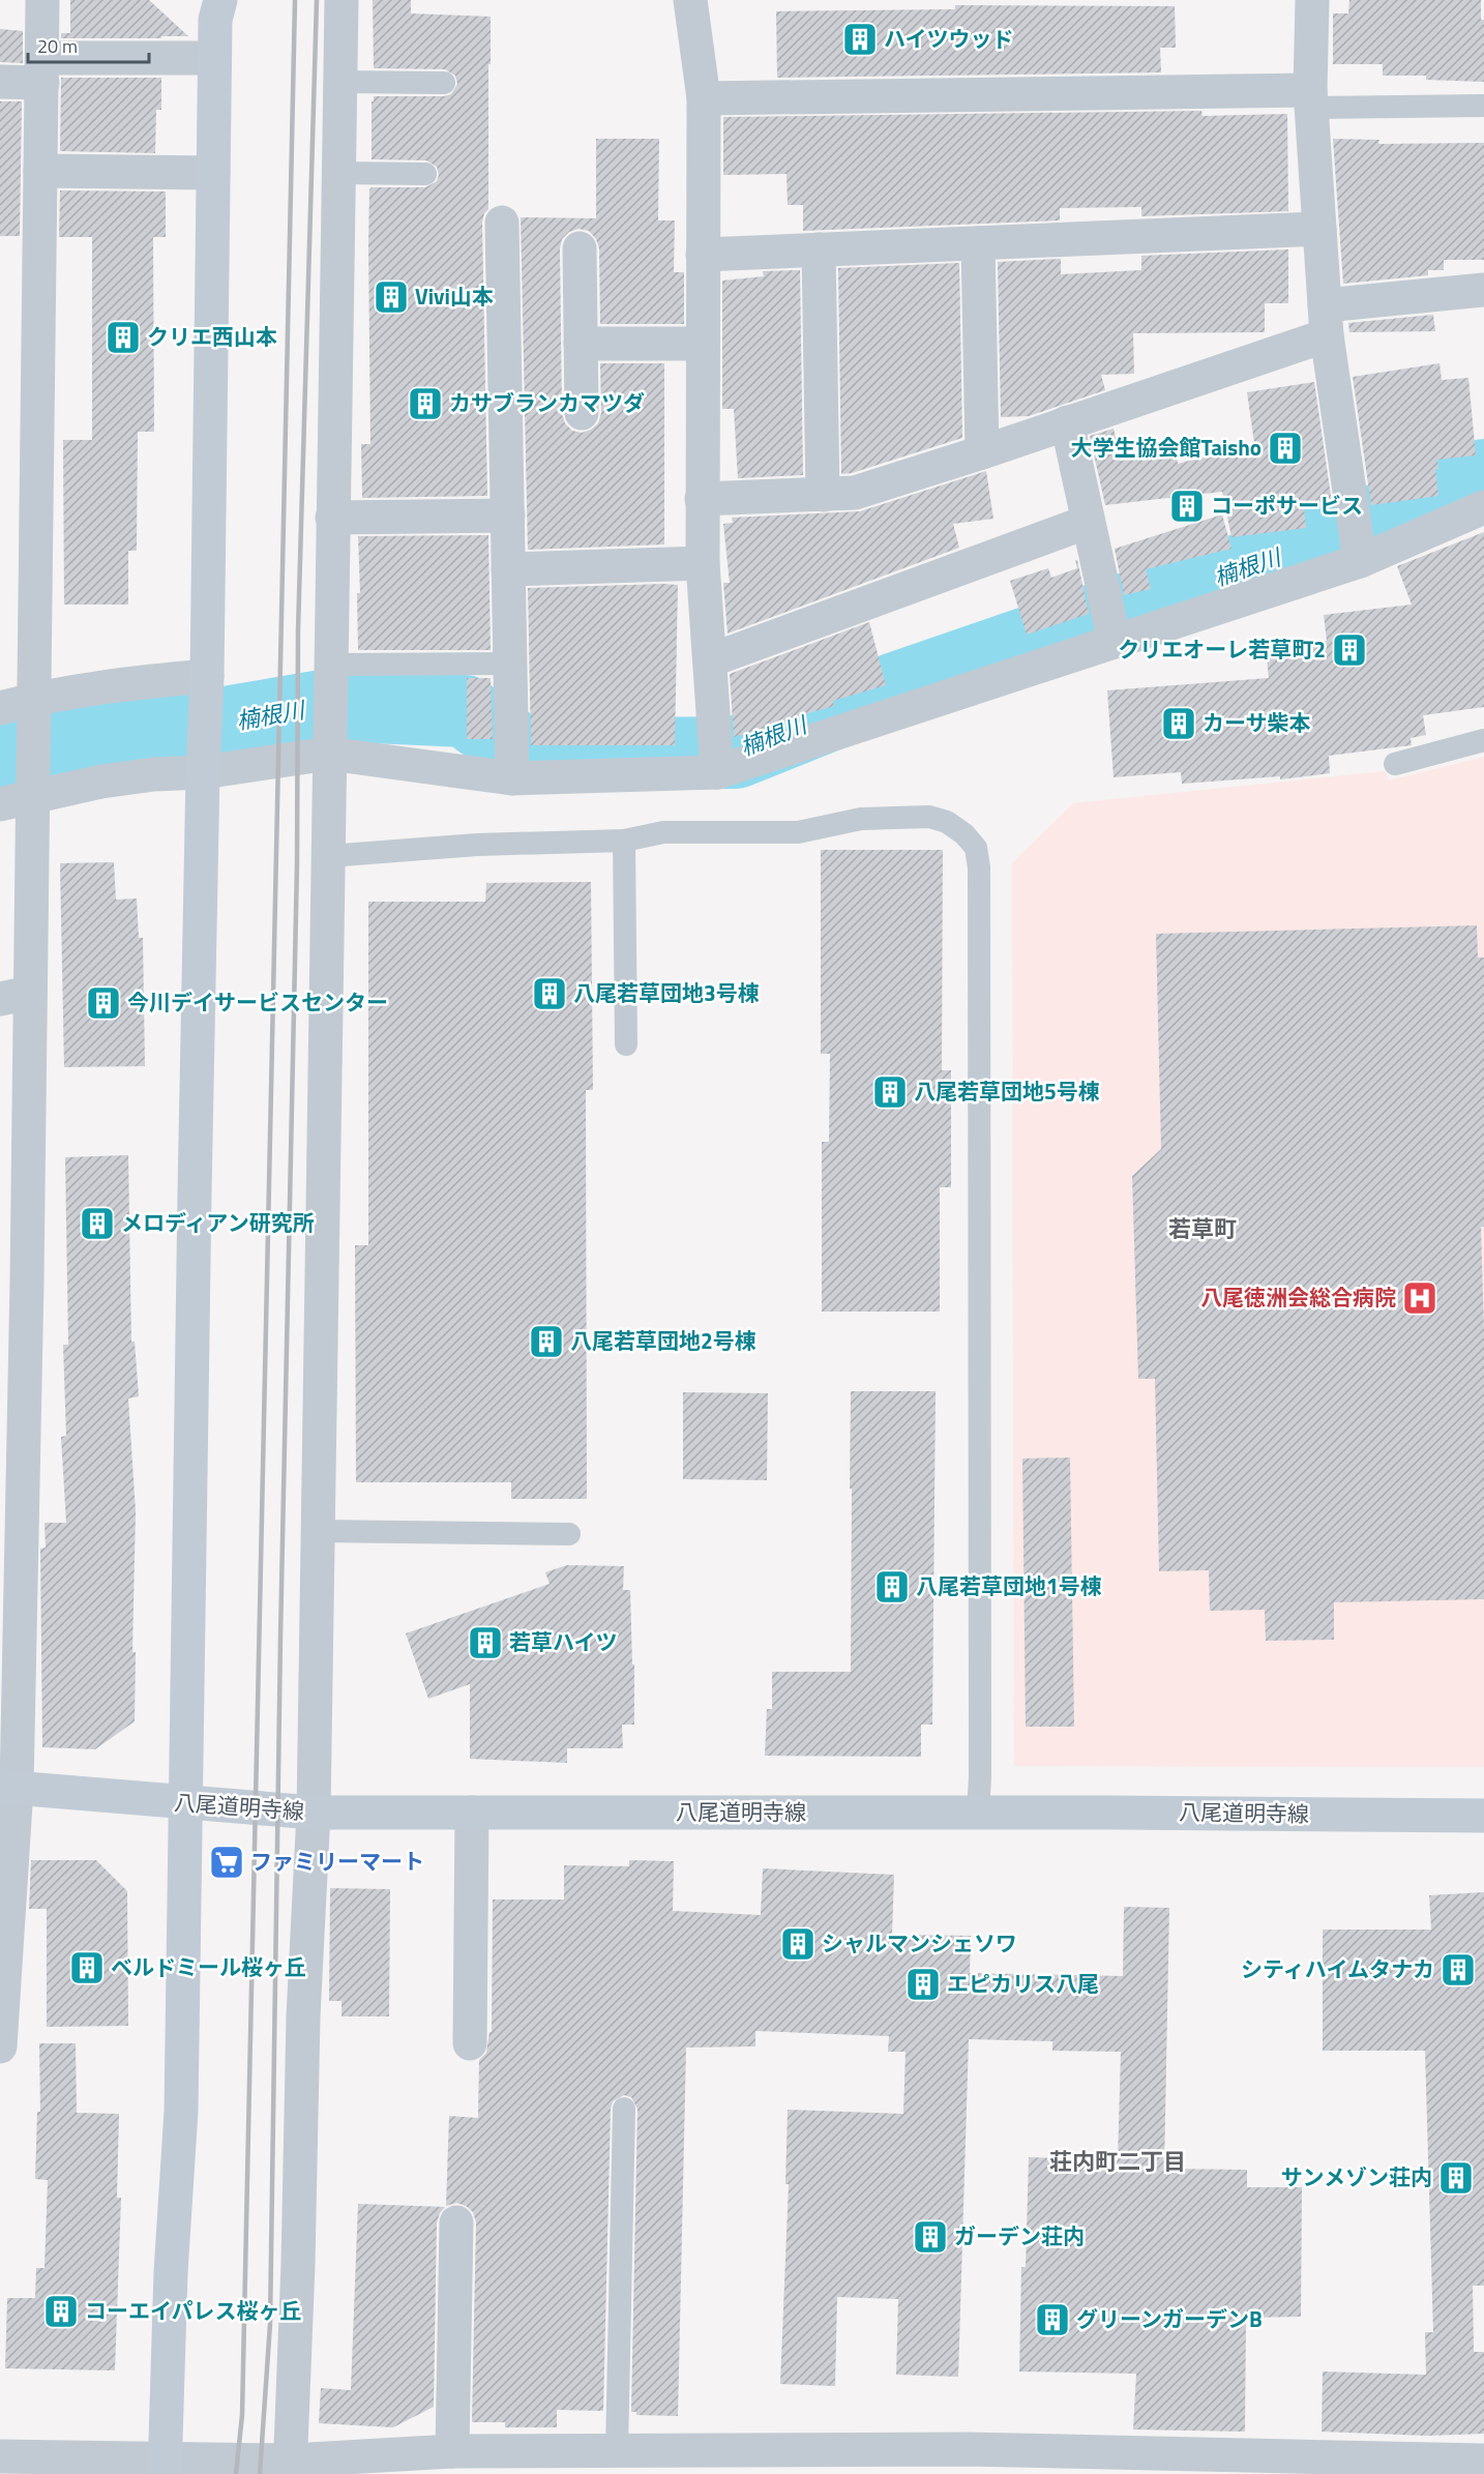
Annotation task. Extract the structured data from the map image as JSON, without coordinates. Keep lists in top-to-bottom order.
{
  "streets": {
    "street": ["八尾道明寺線"]
  },
  "districts": ["若草町", "荘内町二丁目"],
  "water": ["楠根川"],
  "places": {
    "building": [
      "ハイツウッド",
      "Vivi山本",
      "クリエ西山本",
      "カサブランカマツダ",
      "大学生協会館Taisho",
      "コーポサービス",
      "クリエオーレ若草町2",
      "カーサ柴本",
      "八尾若草団地3号棟",
      "今川デイサービスセンター",
      "八尾若草団地5号棟",
      "メロディアン研究所",
      "八尾若草団地2号棟",
      "八尾若草団地1号棟",
      "若草ハイツ",
      "シャルマンシェソワ",
      "ベルドミール桜ヶ丘",
      "シティハイムタナカ",
      "エピカリス八尾",
      "サンメゾン荘内",
      "ガーデン荘内",
      "コーエイパレス桜ヶ丘",
      "グリーンガーデンB"
    ],
    "hospital": ["八尾徳洲会総合病院"],
    "supermarket": ["ファミリーマート"]
  },
  "scale_bar": "20 m"
}
